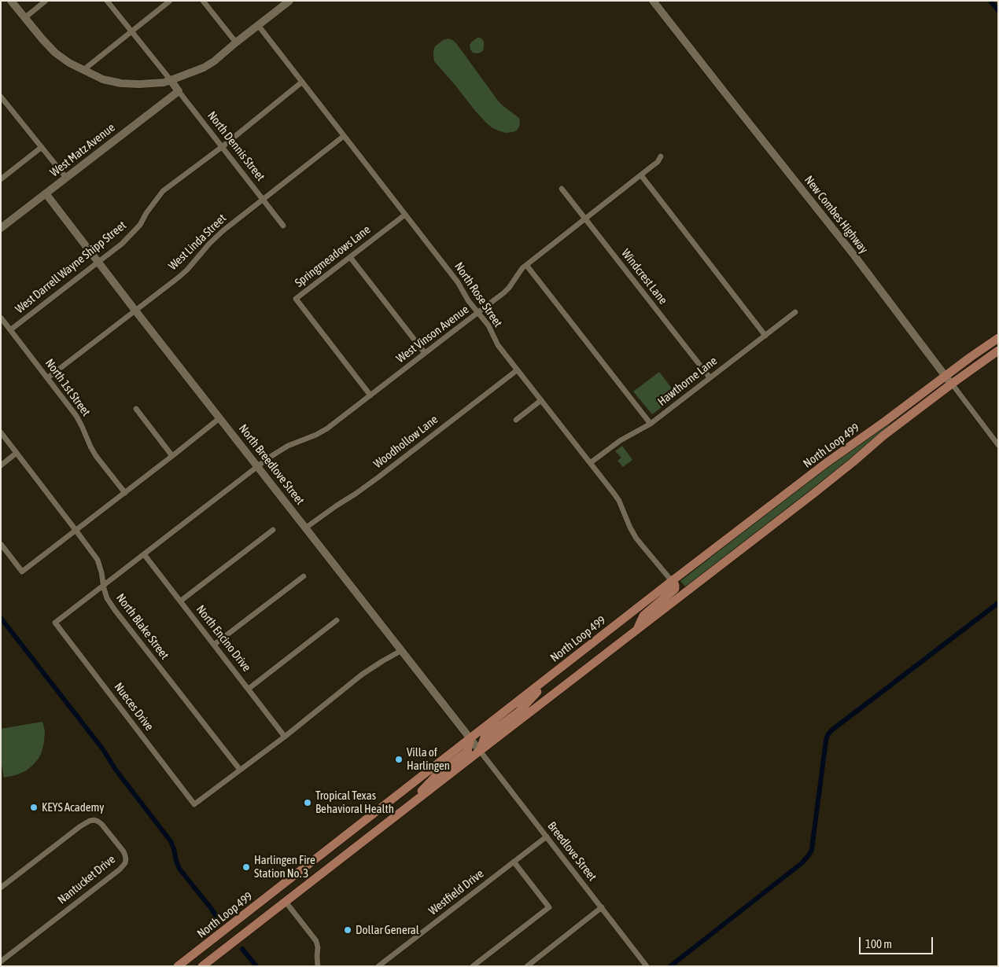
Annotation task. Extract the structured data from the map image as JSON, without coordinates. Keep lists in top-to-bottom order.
{
  "streets": {
    "main road": ["North Loop 499"],
    "street": [
      "North Dennis Street",
      "West Matz Avenue",
      "New Combes Highway",
      "West Linda Street",
      "Springmeadows Lane",
      "West Darrell Wayne Shipp Street",
      "Windcrest Lane",
      "North Rose Street",
      "West Vinson Avenue",
      "Hawthorne Lane",
      "North 1st Street",
      "Woodhollow Lane",
      "North Breedlove Street",
      "North Blake Street",
      "North Encino Drive",
      "Nueces Drive",
      "Breedlove Street",
      "Nantucket Drive",
      "Westfield Drive"
    ]
  },
  "crossings": [
    ["North Dennis Street", "West Matz Avenue"],
    ["North Dennis Street", "West Linda Street"],
    ["North Dennis Street", "West Darrell Wayne Shipp Street"],
    ["West Matz Avenue", "North Breedlove Street"],
    ["New Combes Highway", "North Loop 499"],
    ["West Linda Street", "North Rose Street"],
    ["West Linda Street", "North 1st Street"],
    ["West Linda Street", "North Breedlove Street"],
    ["Springmeadows Lane", "North Rose Street"],
    ["Springmeadows Lane", "West Vinson Avenue"],
    ["West Darrell Wayne Shipp Street", "North Rose Street"],
    ["West Darrell Wayne Shipp Street", "North 1st Street"],
    ["West Darrell Wayne Shipp Street", "North Breedlove Street"],
    ["Windcrest Lane", "West Vinson Avenue"],
    ["Windcrest Lane", "Hawthorne Lane"],
    ["North Rose Street", "West Vinson Avenue"],
    ["North Rose Street", "Hawthorne Lane"],
    ["North Rose Street", "Woodhollow Lane"],
    ["North Rose Street", "North Loop 499"],
    ["West Vinson Avenue", "North Breedlove Street"],
    ["West Vinson Avenue", "North Blake Street"],
    ["West Vinson Avenue", "North Encino Drive"],
    ["West Vinson Avenue", "Nueces Drive"],
    ["Woodhollow Lane", "North Breedlove Street"],
    ["North Loop 499", "North Breedlove Street"],
    ["North Loop 499", "Breedlove Street"],
    ["North Breedlove Street", "Breedlove Street"],
    ["North Blake Street", "Nueces Drive"],
    ["Breedlove Street", "Westfield Drive"]
  ],
  "places": [
    "Villa of Harlingen",
    "Tropical Texas Behavioral Health",
    "KEYS Academy",
    "Harlingen Fire Station No. 3",
    "Dollar General"
  ],
  "scale_bar": "100 m"
}
